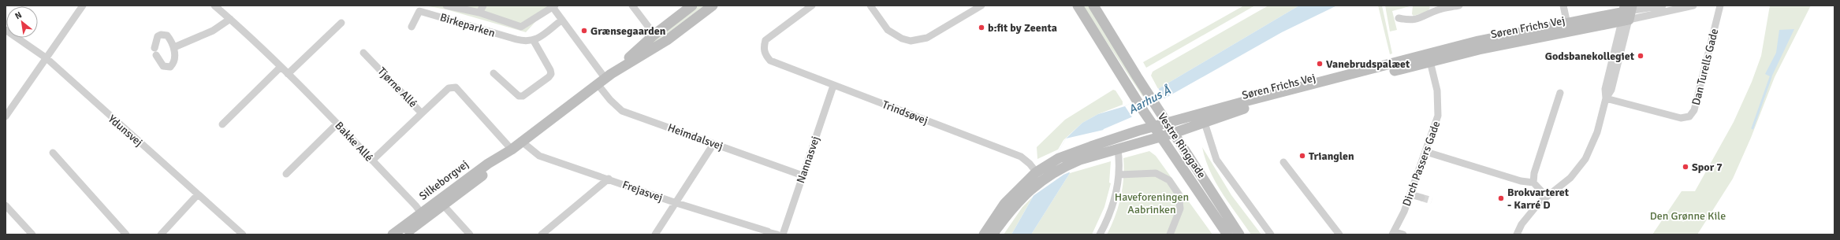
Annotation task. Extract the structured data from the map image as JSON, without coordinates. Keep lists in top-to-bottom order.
{
  "streets": {
    "street": [
      "Birkeparken",
      "Søren Frichs Vej",
      "Dan Turells Gade",
      "Tjørne Allé",
      "Trindsøvej",
      "Ydunsvej",
      "Heimdalsvej",
      "Bakke Allé",
      "Vestre Ringgade",
      "Nannasvej",
      "Dirch Passers Gade",
      "Silkeborgvej",
      "Frejasvej"
    ]
  },
  "crossings": [
    ["Søren Frichs Vej", "Trindsøvej"],
    ["Søren Frichs Vej", "Vestre Ringgade"],
    ["Søren Frichs Vej", "Dirch Passers Gade"],
    ["Tjørne Allé", "Bakke Allé"],
    ["Trindsøvej", "Nannasvej"],
    ["Heimdalsvej", "Nannasvej"],
    ["Heimdalsvej", "Silkeborgvej"],
    ["Bakke Allé", "Silkeborgvej"],
    ["Silkeborgvej", "Frejasvej"]
  ],
  "water": ["Aarhus Å"],
  "parks": ["Haveforeningen Aabrinken", "Den Grønne Kile"],
  "places": [
    "b:fit by Zeenta",
    "Grænsegaarden",
    "Godsbanekollegiet",
    "Vanebrudspalæet",
    "Trianglen",
    "Spor 7",
    "Brokvarteret - Karré D"
  ],
  "north": "top left"
}
